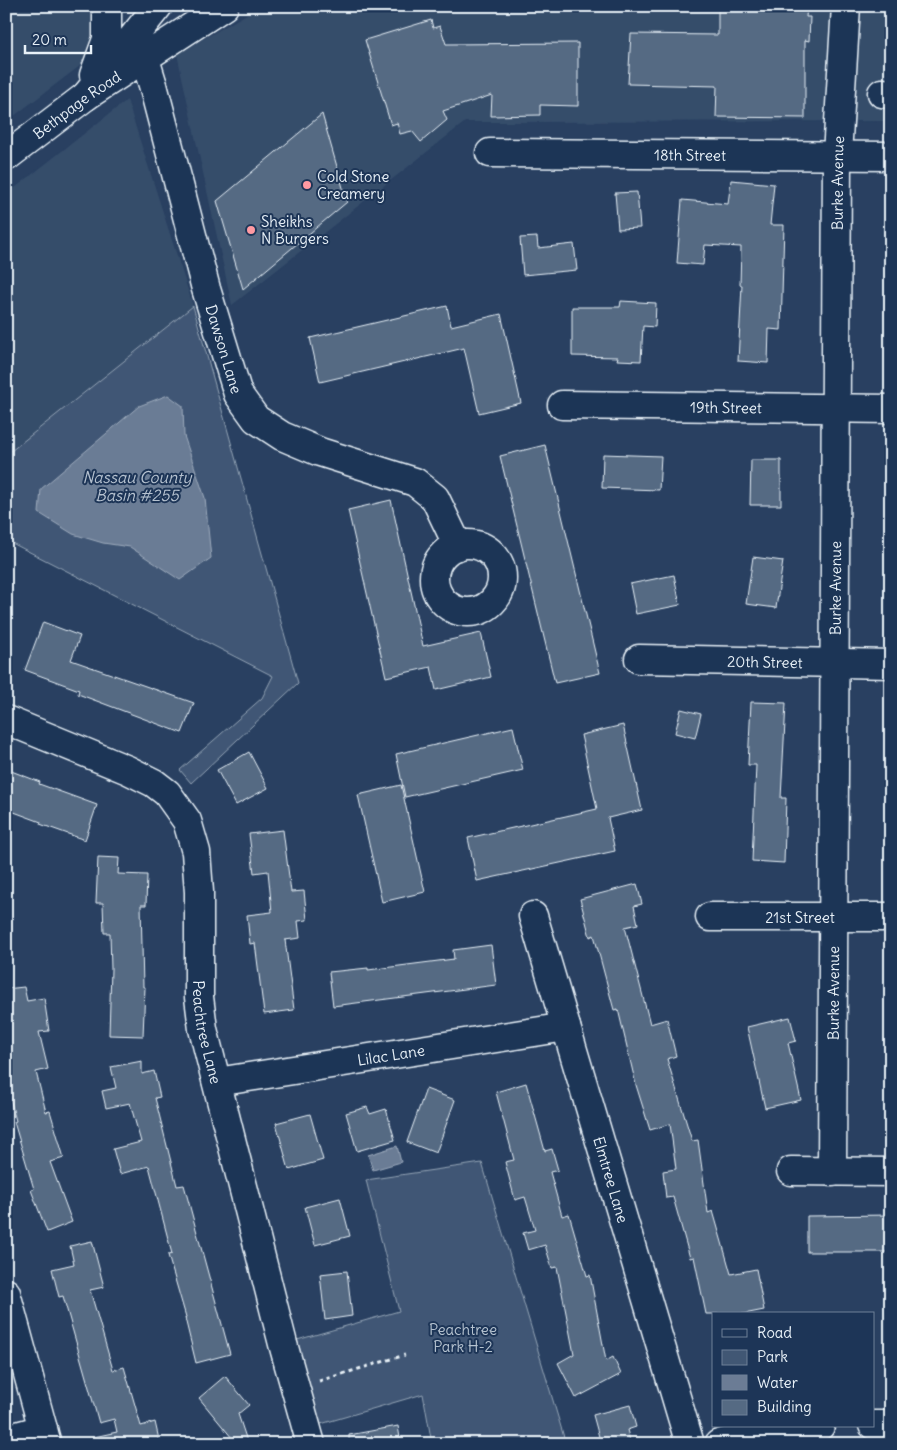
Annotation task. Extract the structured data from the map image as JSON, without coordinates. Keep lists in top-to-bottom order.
{
  "streets": {
    "street": [
      "Bethpage Road",
      "18th Street",
      "Burke Avenue",
      "Dawson Lane",
      "19th Street",
      "20th Street",
      "21st Street",
      "Peachtree Lane",
      "Lilac Lane",
      "Elmtree Lane"
    ]
  },
  "crossings": [
    ["Bethpage Road", "Dawson Lane"],
    ["18th Street", "Burke Avenue"],
    ["Burke Avenue", "19th Street"],
    ["Burke Avenue", "20th Street"],
    ["Burke Avenue", "21st Street"],
    ["Peachtree Lane", "Lilac Lane"],
    ["Lilac Lane", "Elmtree Lane"]
  ],
  "water": ["Nassau County Basin #255"],
  "parks": ["Peachtree Park H-2"],
  "places": ["Cold Stone Creamery", "Sheikhs N Burgers"],
  "legend": [
    "Road",
    "Park",
    "Water",
    "Building"
  ],
  "scale_bar": "20 m"
}
